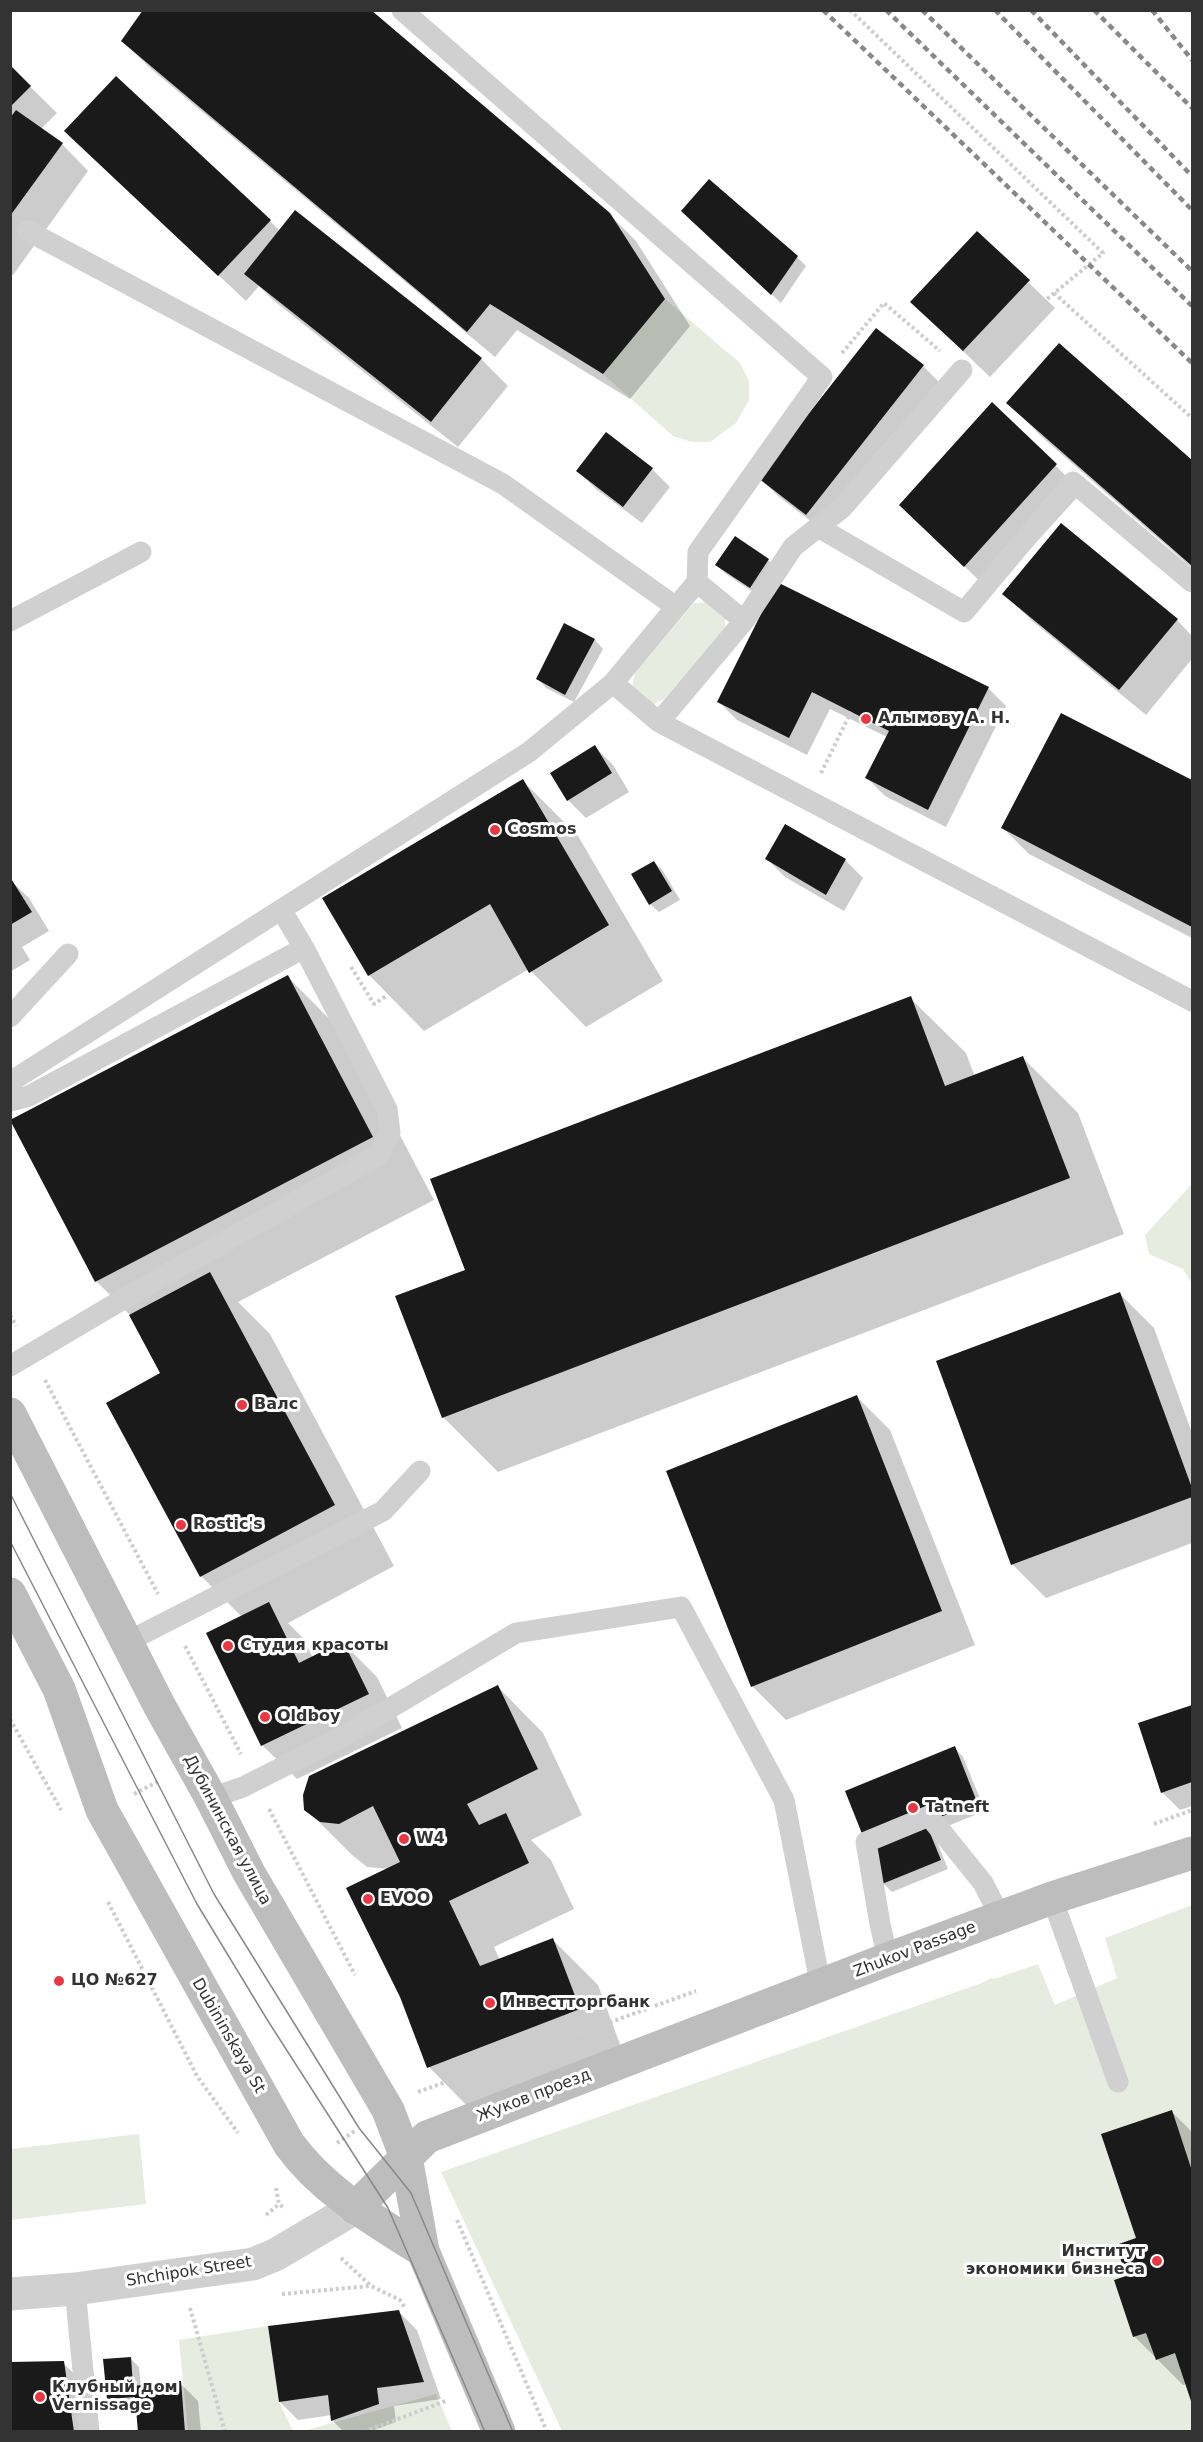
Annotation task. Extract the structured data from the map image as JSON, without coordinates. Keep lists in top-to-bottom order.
{
  "streets": {
    "main road": [
      "Дубининская улица",
      "Zhukov Passage",
      "Dubininskaya St",
      "Жуков проезд"
    ],
    "street": ["Shchipok Street"]
  },
  "crossings": [
    ["Дубининская улица", "Dubininskaya St"],
    ["Дубининская улица", "Жуков проезд"],
    ["Zhukov Passage", "Жуков проезд"],
    ["Dubininskaya St", "Shchipok Street"]
  ],
  "places": [
    "Алымову А. Н.",
    "Cosmos",
    "Валс",
    "Rostic's",
    "Студия красоты",
    "Oldboy",
    "Tatneft",
    "W4",
    "EVOO",
    "ЦО №627",
    "Инвестторгбанк",
    "Институт экономики бизнеса",
    "Клубный дом Vernissage"
  ]
}
